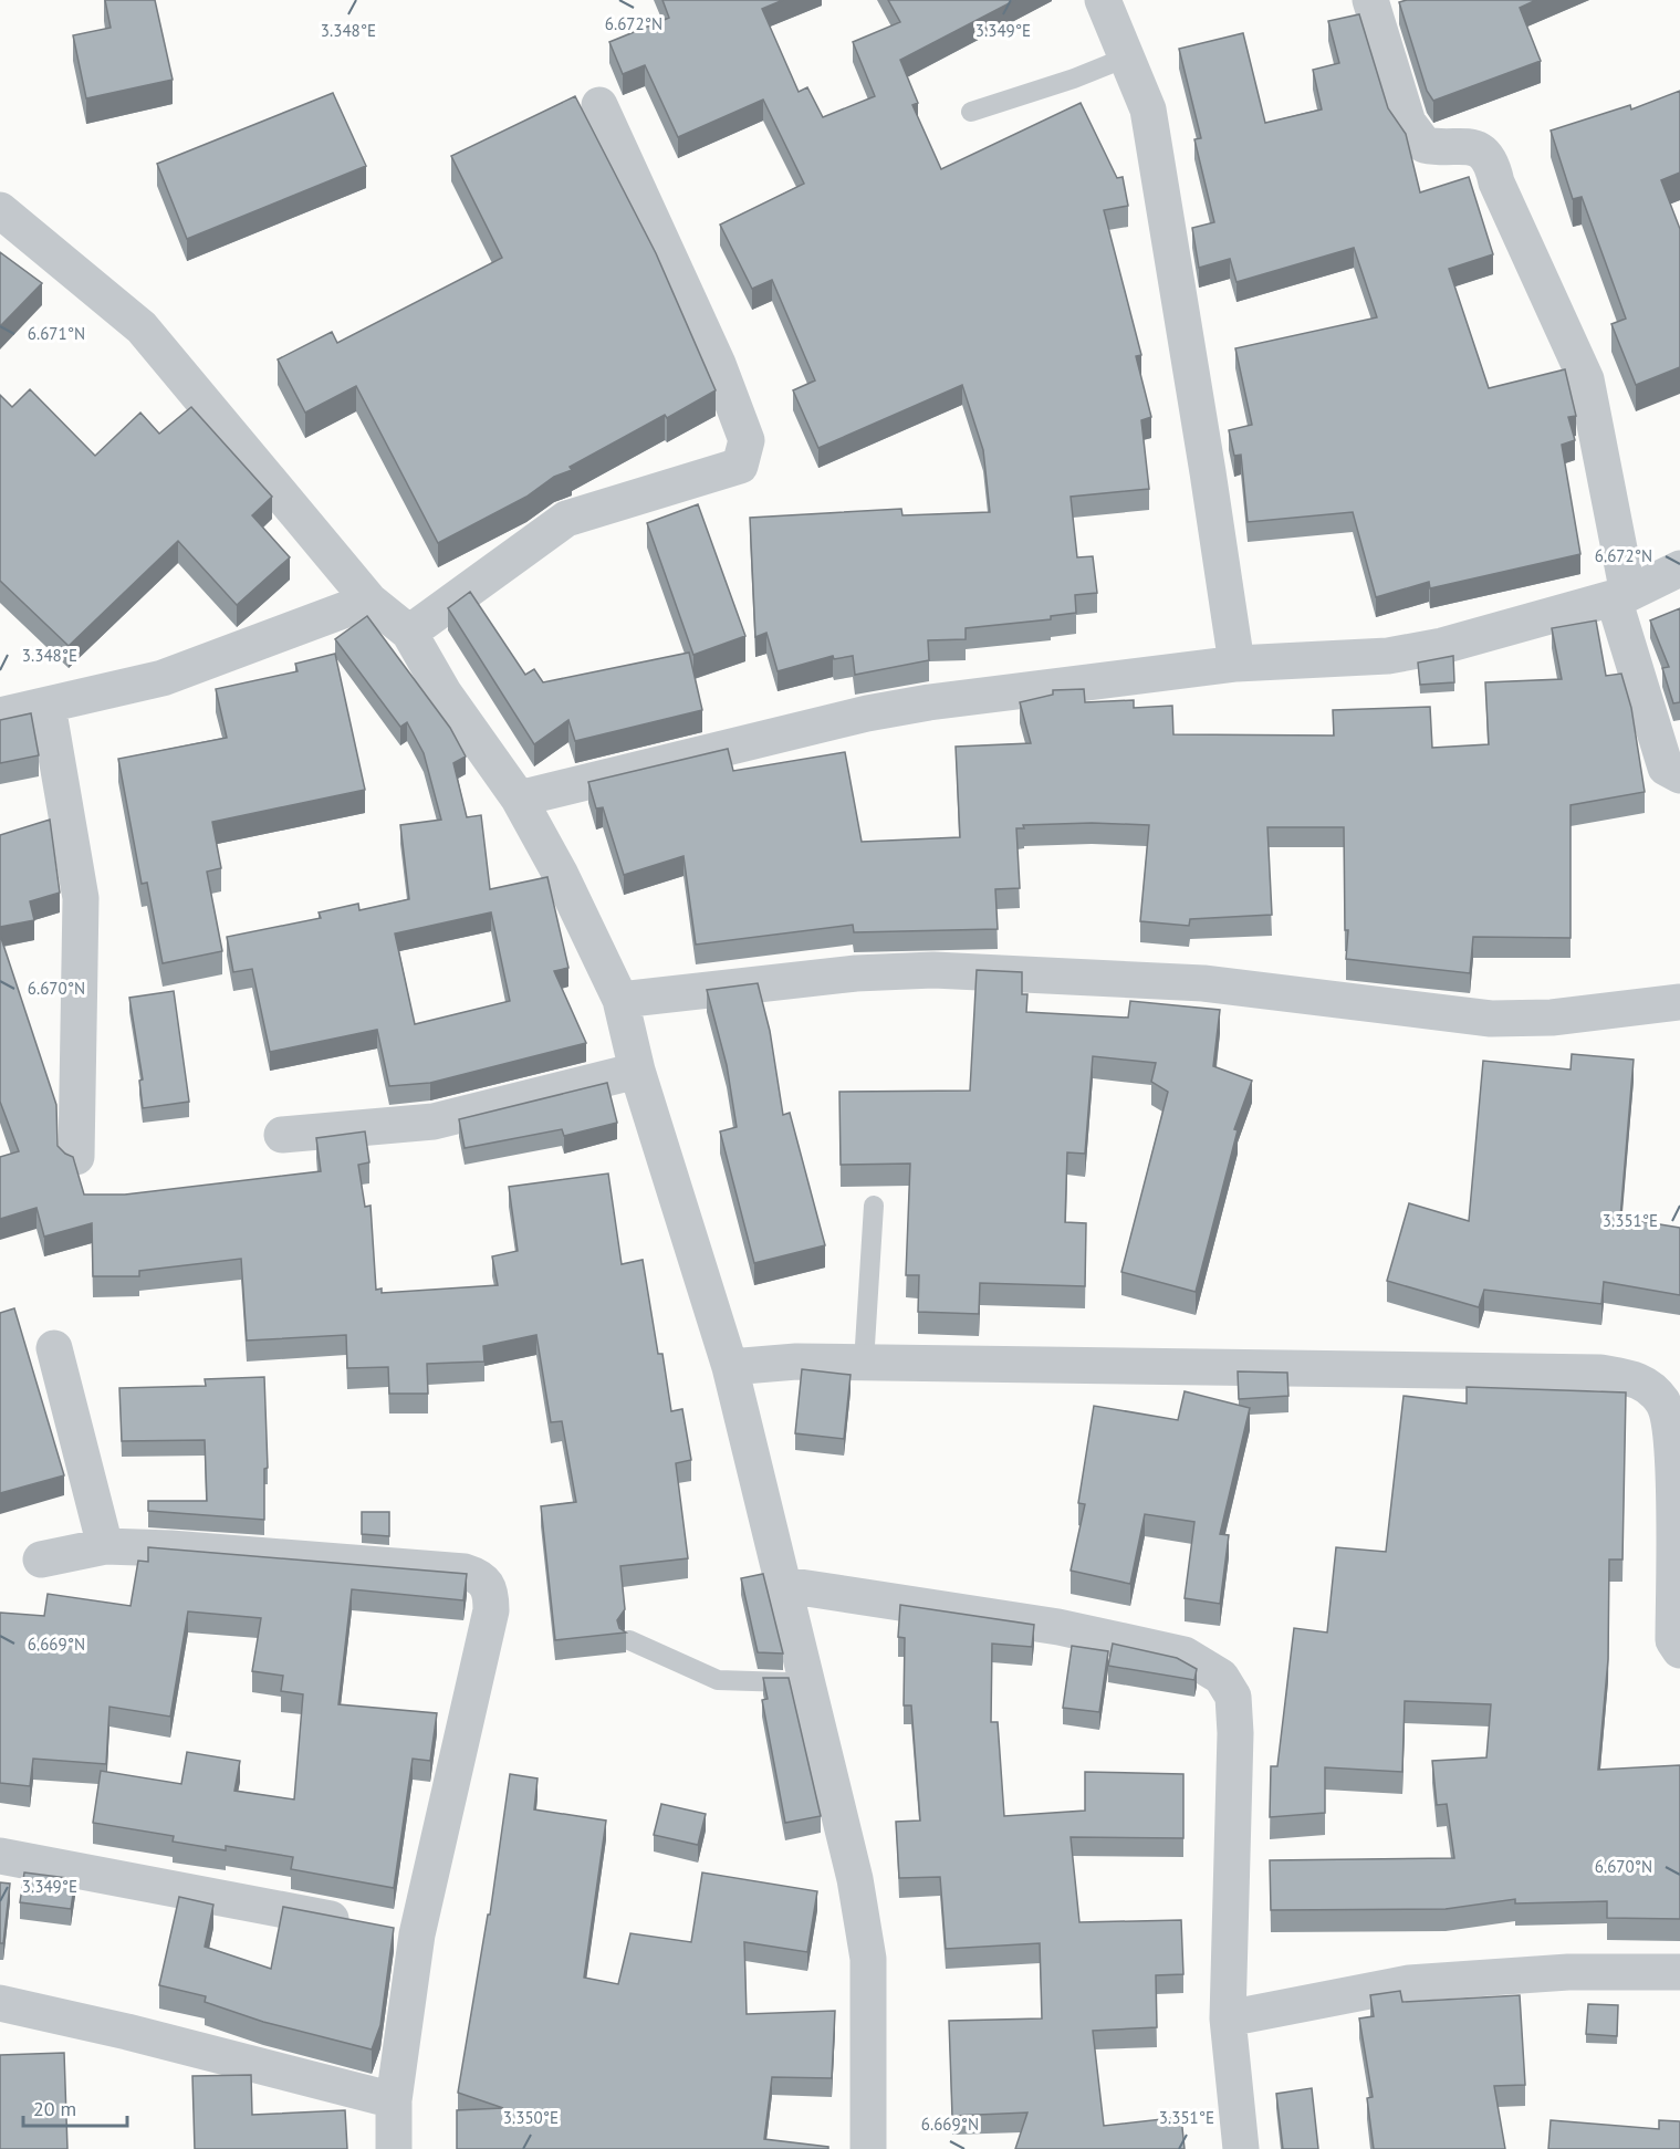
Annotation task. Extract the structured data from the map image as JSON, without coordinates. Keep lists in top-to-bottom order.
{
  "scale_bar": "20 m",
  "coordinates": [
    "6.672°N",
    "3.348°E",
    "3.349°E",
    "6.671°N",
    "6.670°N",
    "3.351°E",
    "6.669°N",
    "3.350°E"
  ]
}
